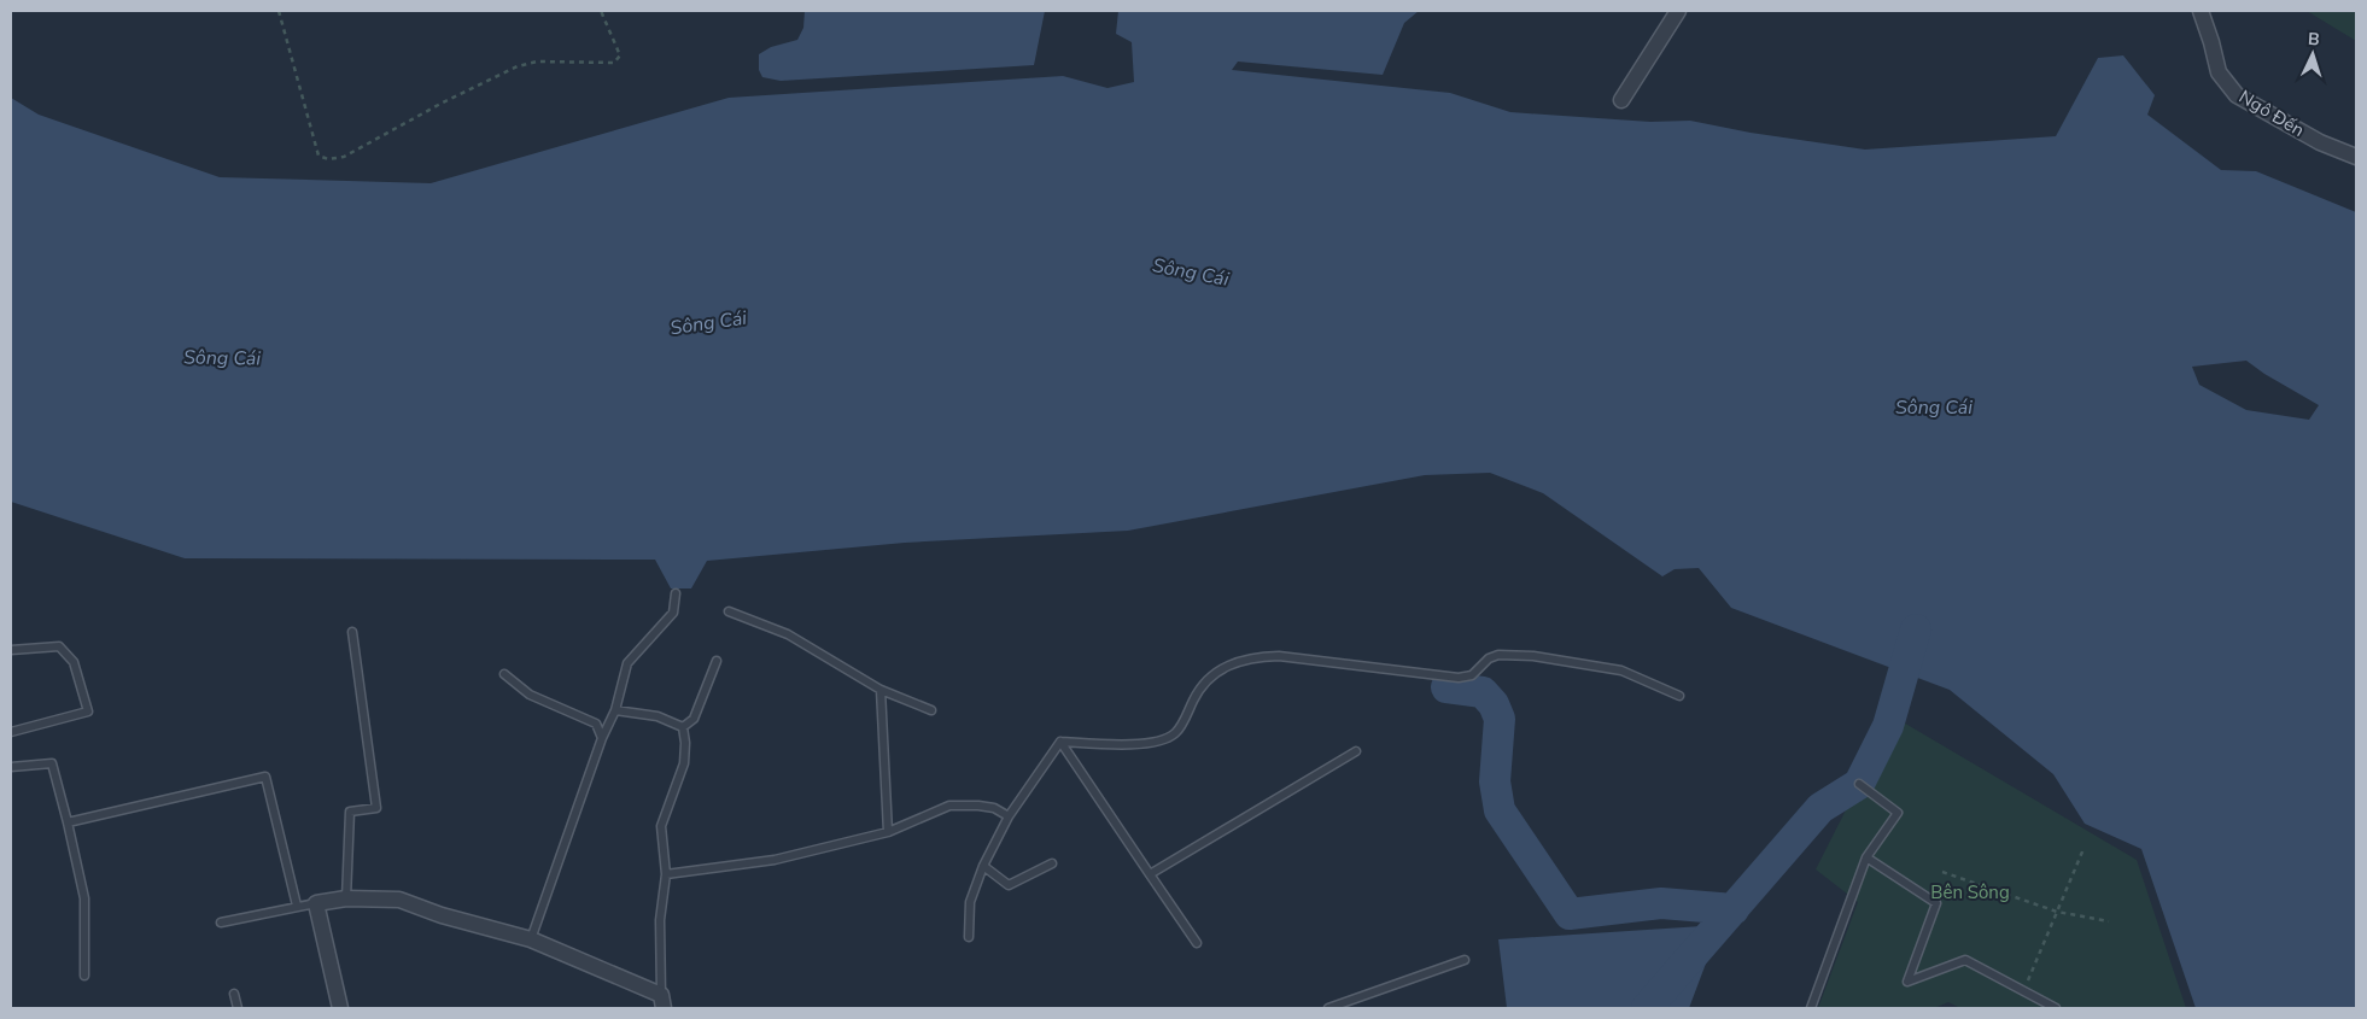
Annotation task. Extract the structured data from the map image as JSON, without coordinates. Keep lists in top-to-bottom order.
{
  "streets": {
    "street": ["Ngô Đến"]
  },
  "water": ["Sông Cái"],
  "parks": ["Bên Sông"],
  "north": "top"
}
